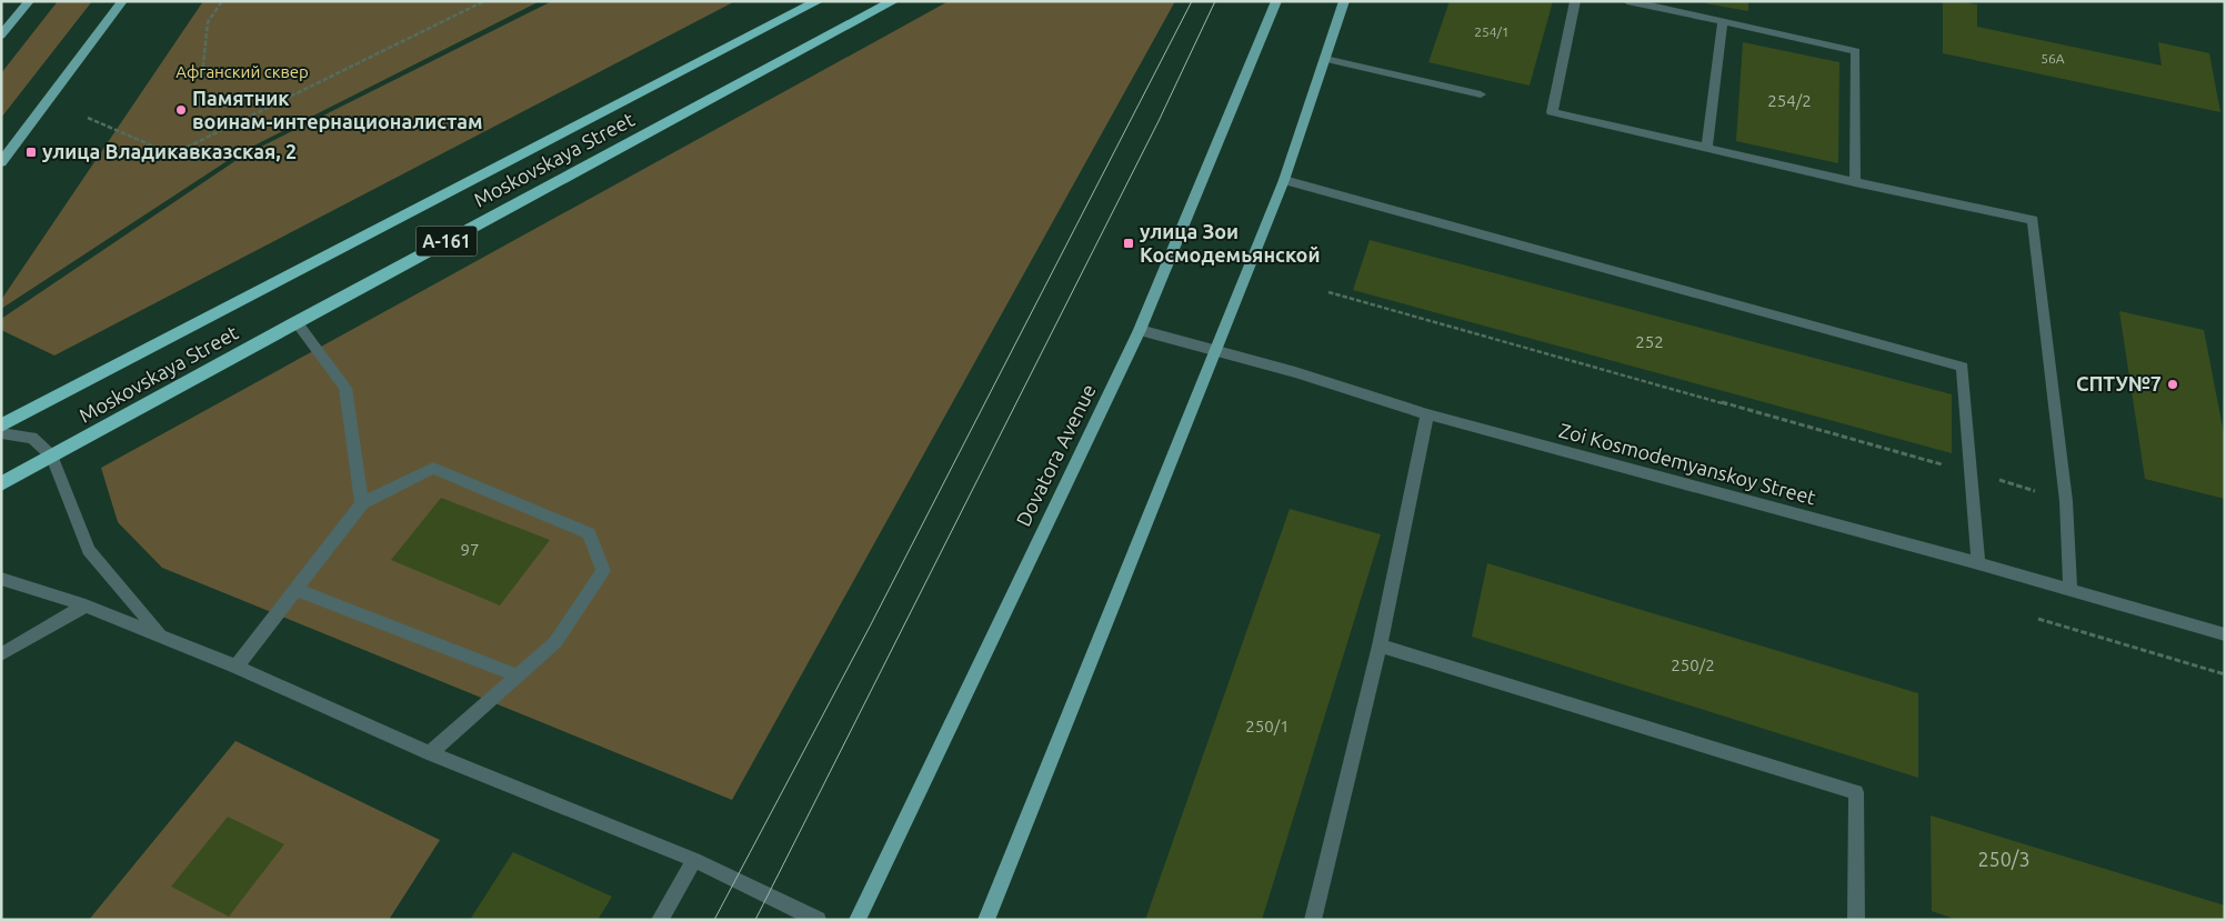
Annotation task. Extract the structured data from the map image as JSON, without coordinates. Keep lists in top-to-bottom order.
{
  "streets": {
    "highway": ["Moskovskaya Street", "А-161"],
    "main road": ["Dovatora Avenue"],
    "street": ["Zoi Kosmodemyanskoy Street"]
  },
  "crossings": [
    ["Dovatora Avenue", "Zoi Kosmodemyanskoy Street"]
  ],
  "parks": ["Афганский сквер"],
  "places": {
    "other": ["Памятник воинам-интернационалистам", "СПТУ№7"],
    "transit": ["улица Владикавказская, 2", "улица Зои Космодемьянской"]
  },
  "house_numbers": [
    "254/1",
    "56А",
    "254/2",
    "252",
    "97",
    "250/2",
    "250/1",
    "250/3"
  ]
}
